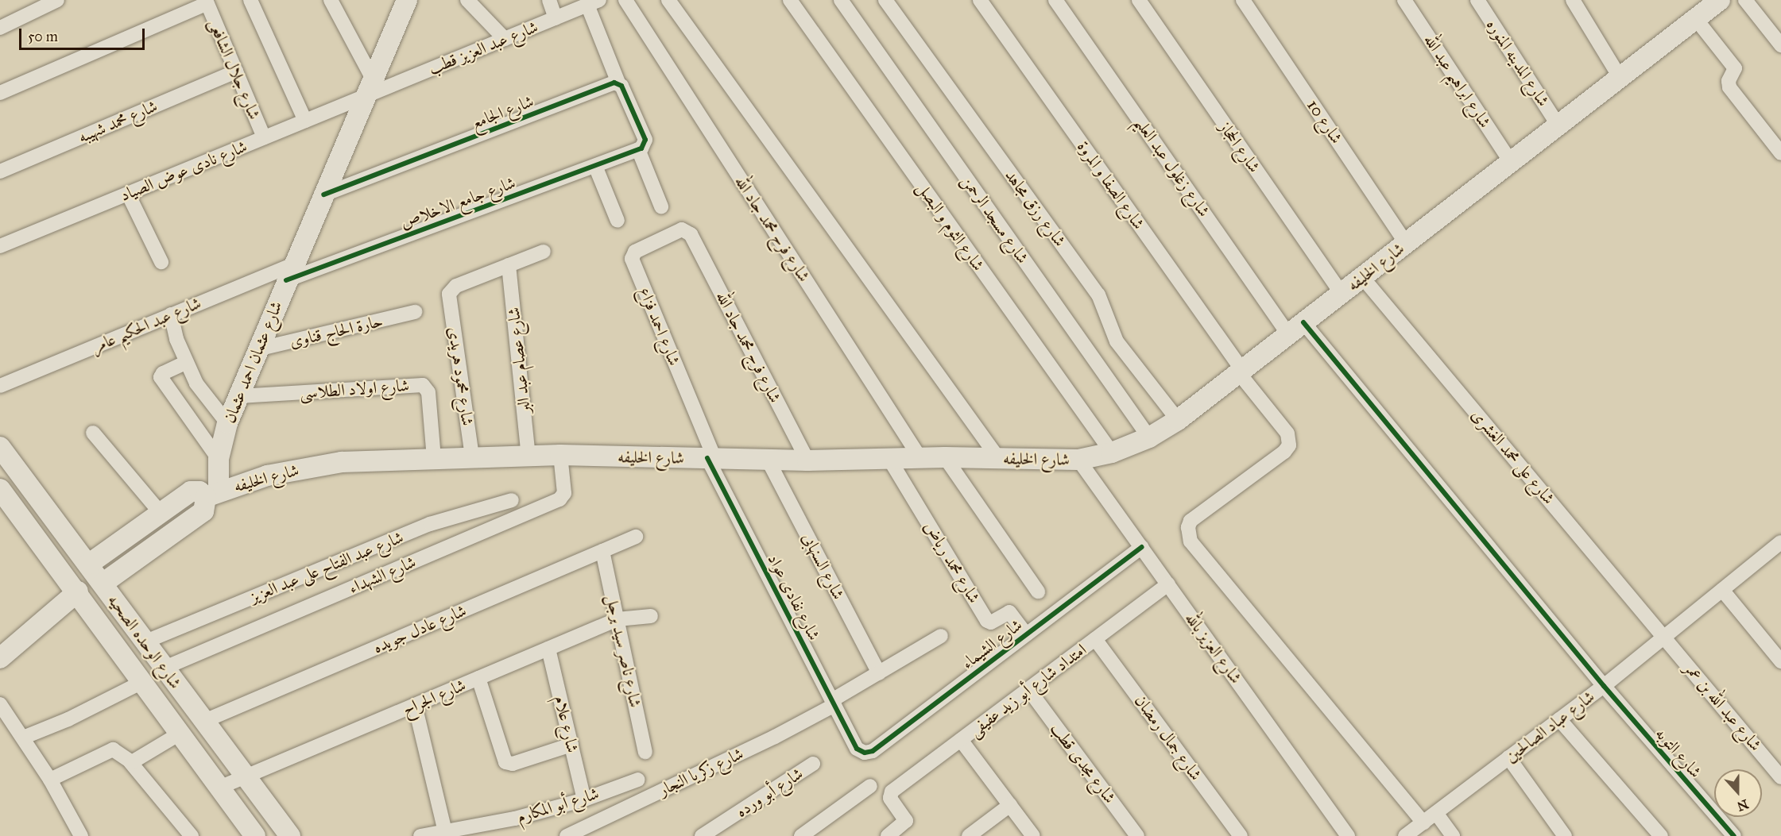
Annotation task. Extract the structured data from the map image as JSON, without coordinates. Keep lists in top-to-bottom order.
{
  "streets": {
    "main road": ["شارع الخليفه", "شارع عثمان احمد عثمان", "شارع الوحده الصحيه"],
    "street": [
      "شارع عبد العزيز قطب",
      "شارع المدينه المنوره",
      "شارع جلال الشافعى",
      "شارع ابراهيم عبد الله",
      "شارع الجامع",
      "شارع محمد شهيبه",
      "شارع 10",
      "شارع الحجاز",
      "شارع زغلول عبد العليم",
      "شارع نادى عوض الصياد",
      "شارع الصفا و المروة",
      "شارع جامع الاخلاص",
      "شارع رزق مجاهد",
      "شارع مسجد الرحمن",
      "شارع الثوم و البصل",
      "شارع فرح محمد جاد الله",
      "شارع عبد الحكيم عامر",
      "شارع احمد فزاع",
      "حارة الحاج قناوى",
      "شارع فرج محمد جاد الله",
      "شارع عصام عبد البر",
      "شارع محمود هريدى",
      "شارع اولاد الطلاسى",
      "شارع على محمد الغشرى",
      "شارع محمد رياض",
      "شارع السنهابى",
      "شارع عبد الفتاح على عبد العزيز",
      "شارع الشهداء",
      "شارع نفادى عواد",
      "شارع عادل جويده",
      "شارع الشيماء",
      "شارع العزيز بالله",
      "شارع ناصر سيد برجل",
      "امتداد شارع أبو زيد عفيفى",
      "شارع الجراح",
      "شارع عبد الله بن عمر",
      "شارع علام",
      "شارع عباد الصالحين",
      "شارع جمال رمضان",
      "شارع التوبه",
      "شارع مجدى قطب",
      "شارع زكريا النجار",
      "شارع أبو ورده",
      "شارع أبو المكارم"
    ]
  },
  "crossings": [
    ["شارع عبد العزيز قطب", "شارع نادى عوض الصياد"],
    ["شارع عبد العزيز قطب", "شارع عثمان احمد عثمان"],
    ["شارع المدينه المنوره", "شارع الخليفه"],
    ["شارع جلال الشافعى", "شارع محمد شهيبه"],
    ["شارع جلال الشافعى", "شارع نادى عوض الصياد"],
    ["شارع ابراهيم عبد الله", "شارع الخليفه"],
    ["شارع الجامع", "شارع عثمان احمد عثمان"],
    ["شارع 10", "شارع الخليفه"],
    ["شارع الحجاز", "شارع الخليفه"],
    ["شارع زغلول عبد العليم", "شارع الخليفه"],
    ["شارع زغلول عبد العليم", "شارع عباد الصالحين"],
    ["شارع زغلول عبد العليم", "شارع التوبه"],
    ["شارع نادى عوض الصياد", "شارع عثمان احمد عثمان"],
    ["شارع الصفا و المروة", "شارع الخليفه"],
    ["شارع الصفا و المروة", "شارع عباد الصالحين"],
    ["شارع جامع الاخلاص", "شارع عبد الحكيم عامر"],
    ["شارع جامع الاخلاص", "شارع عثمان احمد عثمان"],
    ["شارع رزق مجاهد", "شارع الخليفه"],
    ["شارع مسجد الرحمن", "شارع الخليفه"],
    ["شارع الثوم و البصل", "شارع الخليفه"],
    ["شارع فرح محمد جاد الله", "شارع الخليفه"],
    ["شارع الخليفه", "شارع احمد فزاع"],
    ["شارع الخليفه", "شارع فرج محمد جاد الله"],
    ["شارع الخليفه", "شارع عصام عبد البر"],
    ["شارع الخليفه", "شارع عثمان احمد عثمان"],
    ["شارع الخليفه", "شارع محمود هريدى"],
    ["شارع الخليفه", "شارع اولاد الطلاسى"],
    ["شارع الخليفه", "شارع على محمد الغشرى"],
    ["شارع الخليفه", "شارع محمد رياض"],
    ["شارع الخليفه", "شارع السنهابى"],
    ["شارع الخليفه", "شارع الشهداء"],
    ["شارع الخليفه", "شارع نفادى عواد"],
    ["شارع الخليفه", "شارع الوحده الصحيه"],
    ["شارع الخليفه", "شارع العزيز بالله"],
    ["شارع عبد الحكيم عامر", "شارع عثمان احمد عثمان"],
    ["شارع احمد فزاع", "شارع فرج محمد جاد الله"],
    ["شارع احمد فزاع", "شارع نفادى عواد"],
    ["حارة الحاج قناوى", "شارع عثمان احمد عثمان"],
    ["شارع عصام عبد البر", "شارع محمود هريدى"],
    ["شارع عثمان احمد عثمان", "شارع اولاد الطلاسى"],
    ["شارع على محمد الغشرى", "شارع عبد الله بن عمر"],
    ["شارع على محمد الغشرى", "شارع عباد الصالحين"],
    ["شارع محمد رياض", "شارع الشيماء"],
    ["شارع السنهابى", "شارع زكريا النجار"],
    ["شارع عبد الفتاح على عبد العزيز", "شارع الوحده الصحيه"],
    ["شارع الشهداء", "شارع الوحده الصحيه"],
    ["شارع نفادى عواد", "شارع الشيماء"],
    ["شارع نفادى عواد", "شارع زكريا النجار"],
    ["شارع عادل جويده", "شارع الوحده الصحيه"],
    ["شارع عادل جويده", "شارع ناصر سيد برجل"],
    ["شارع الوحده الصحيه", "شارع الجراح"],
    ["شارع الشيماء", "شارع العزيز بالله"],
    ["شارع العزيز بالله", "امتداد شارع أبو زيد عفيفى"],
    ["شارع ناصر سيد برجل", "شارع الجراح"],
    ["امتداد شارع أبو زيد عفيفى", "شارع جمال رمضان"],
    ["امتداد شارع أبو زيد عفيفى", "شارع مجدى قطب"],
    ["شارع الجراح", "شارع علام"],
    ["شارع عبد الله بن عمر", "شارع عباد الصالحين"],
    ["شارع علام", "شارع أبو المكارم"],
    ["شارع عباد الصالحين", "شارع التوبه"]
  ],
  "scale_bar": "50 m",
  "north": "bottom"
}
